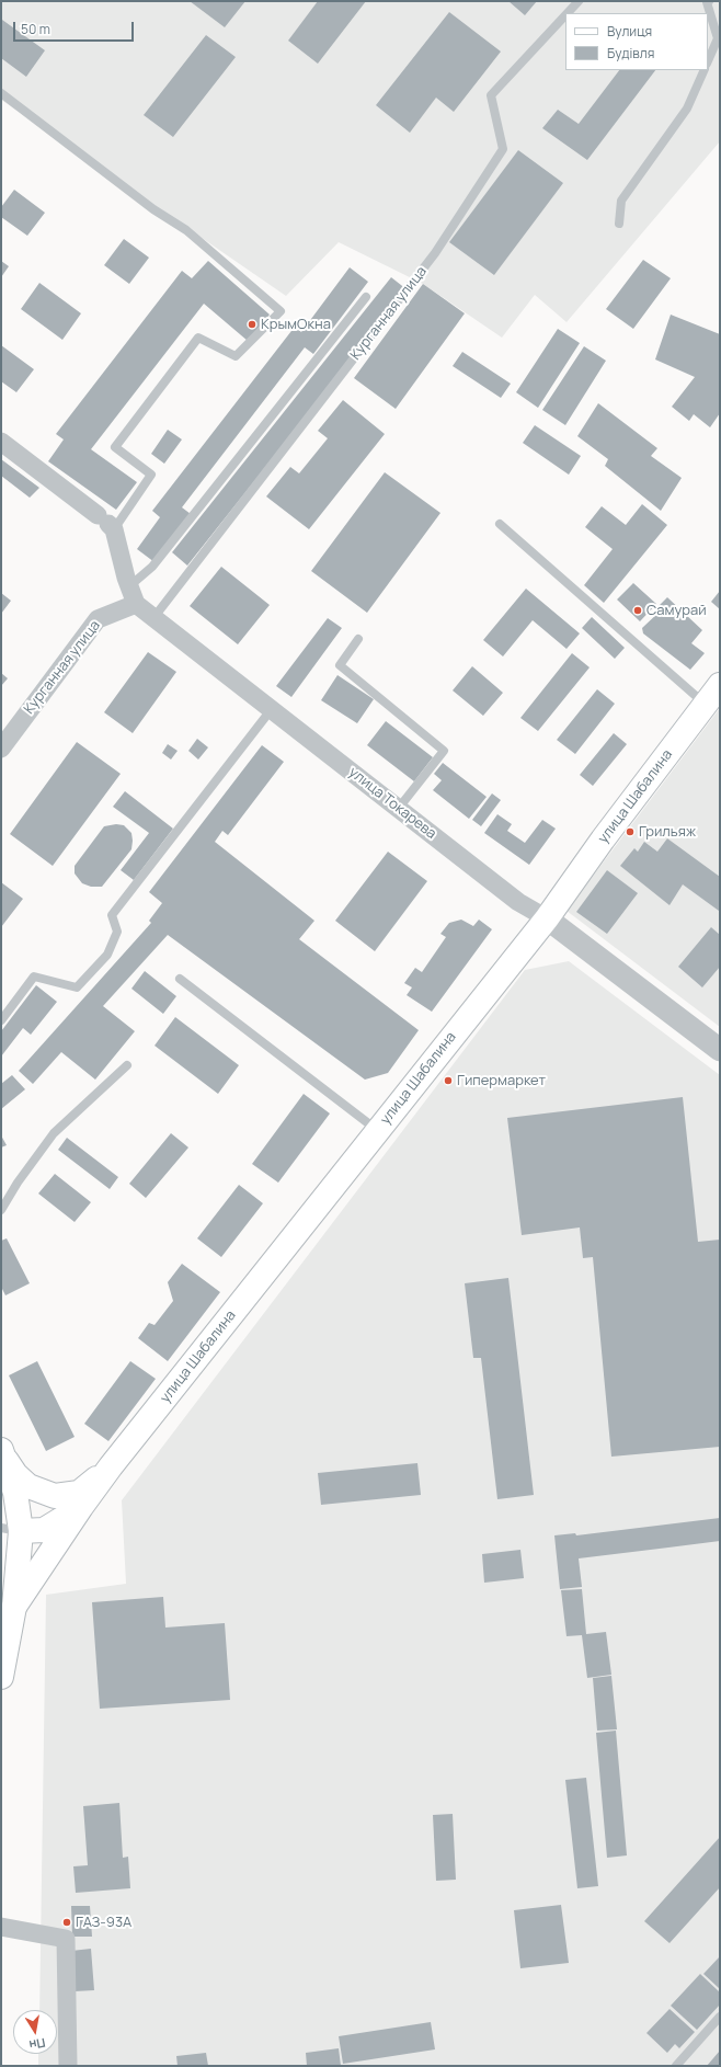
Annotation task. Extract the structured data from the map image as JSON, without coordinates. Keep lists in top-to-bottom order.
{
  "streets": {
    "main road": ["улица Шабалина"],
    "street": ["Курганная улица", "улица Токарева"]
  },
  "crossings": [
    ["Курганная улица", "улица Токарева"],
    ["улица Шабалина", "улица Токарева"]
  ],
  "places": [
    "КрымОкна",
    "Самурай",
    "Грильяж",
    "Гипермаркет",
    "ГАЗ-93А"
  ],
  "legend": ["Вулиця", "Будівля"],
  "scale_bar": "50 m",
  "north": "bottom"
}
